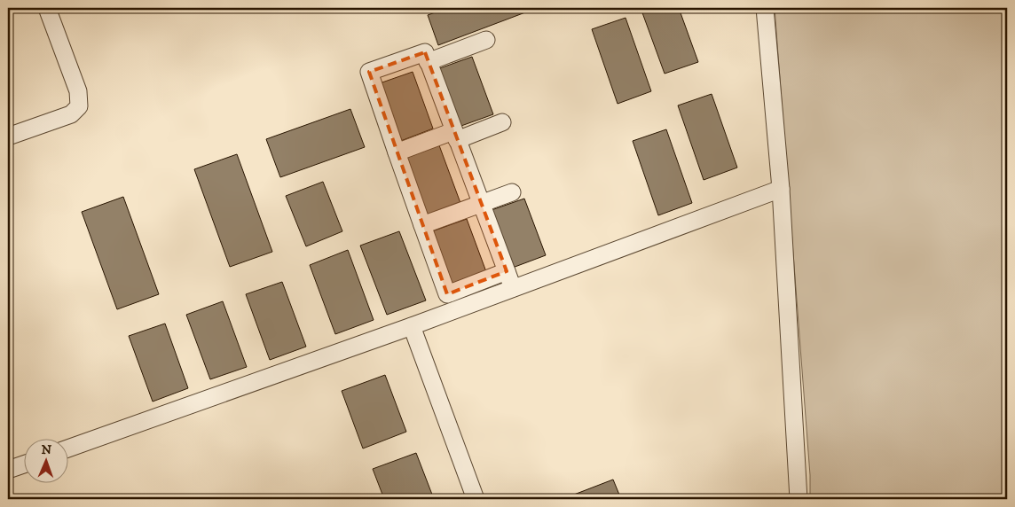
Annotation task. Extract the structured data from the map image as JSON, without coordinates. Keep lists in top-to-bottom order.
{
  "north": "top"
}
